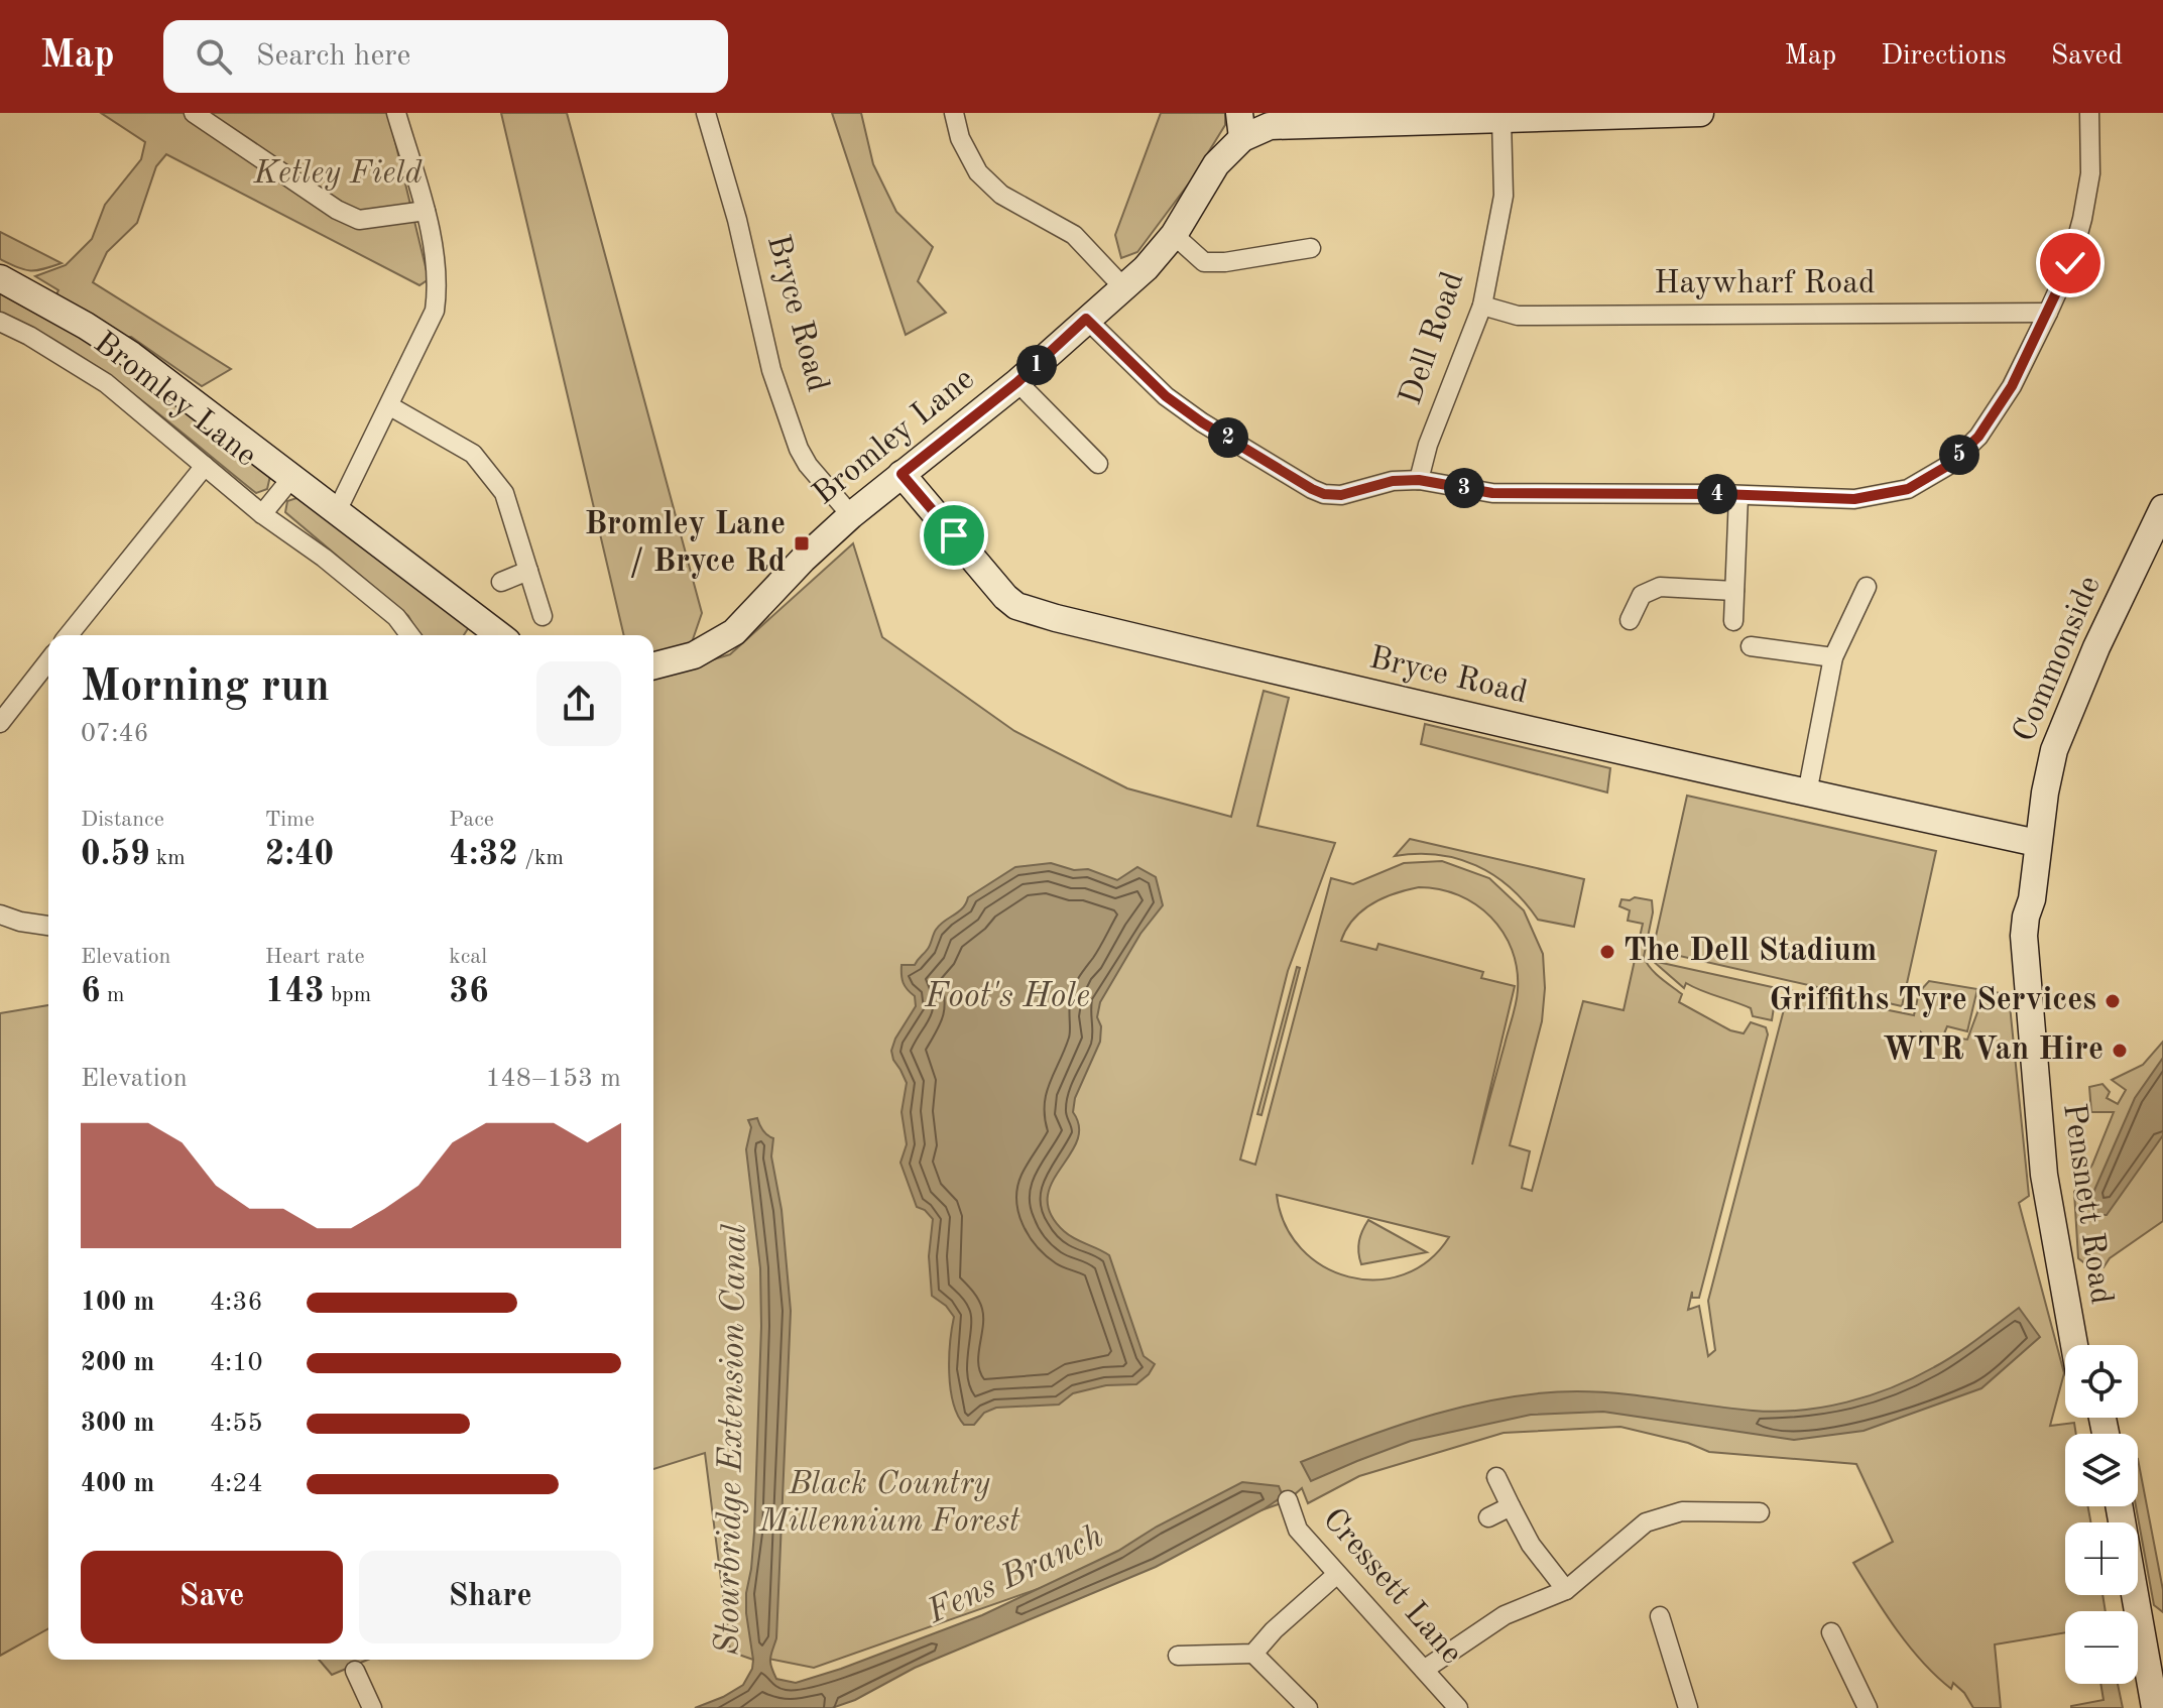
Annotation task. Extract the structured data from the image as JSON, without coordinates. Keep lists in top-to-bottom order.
{
  "streets": {
    "street": [
      "Haywharf Road",
      "Bryce Road",
      "Dell Road",
      "Bromley Lane",
      "Commonside",
      "Pensnett Road",
      "Cressett Lane"
    ]
  },
  "crossings": [
    ["Haywharf Road", "Dell Road"],
    ["Bryce Road", "Bromley Lane"],
    ["Bryce Road", "Commonside"],
    ["Bryce Road", "Pensnett Road"],
    ["Dell Road", "Bromley Lane"],
    ["Commonside", "Pensnett Road"]
  ],
  "water": ["Foot's Hole", "Stourbridge Extension Canal", "Fens Branch"],
  "parks": ["Ketley Field", "Black Country Millennium Forest"],
  "places": {
    "transit": ["Bromley Lane / Bryce Rd"],
    "other": ["The Dell Stadium", "Griffiths Tyre Services", "WTR Van Hire"]
  },
  "page": {
    "header": "Map",
    "search": "Search here",
    "nav": ["Map", "Directions", "Saved"],
    "pins": [
      "1",
      "2",
      "5",
      "3",
      "4"
    ],
    "heading": ["Morning run", "07:46"],
    "stats": [
      ["Distance", "0.59 km"],
      ["Time", "2:40"],
      ["Pace", "4:32 /km"],
      ["Elevation", "6 m"],
      ["Heart rate", "143 bpm"],
      ["kcal", "36"]
    ],
    "chart": ["Elevation", "148–153 m"],
    "list": [
      {
        "name": "100 m",
        "note": "4:36"
      },
      {
        "name": "200 m",
        "note": "4:10"
      },
      {
        "name": "300 m",
        "note": "4:55"
      },
      {
        "name": "400 m",
        "note": "4:24"
      }
    ],
    "map_buttons": ["+", "−"],
    "buttons": ["Save", "Share"]
  }
}
